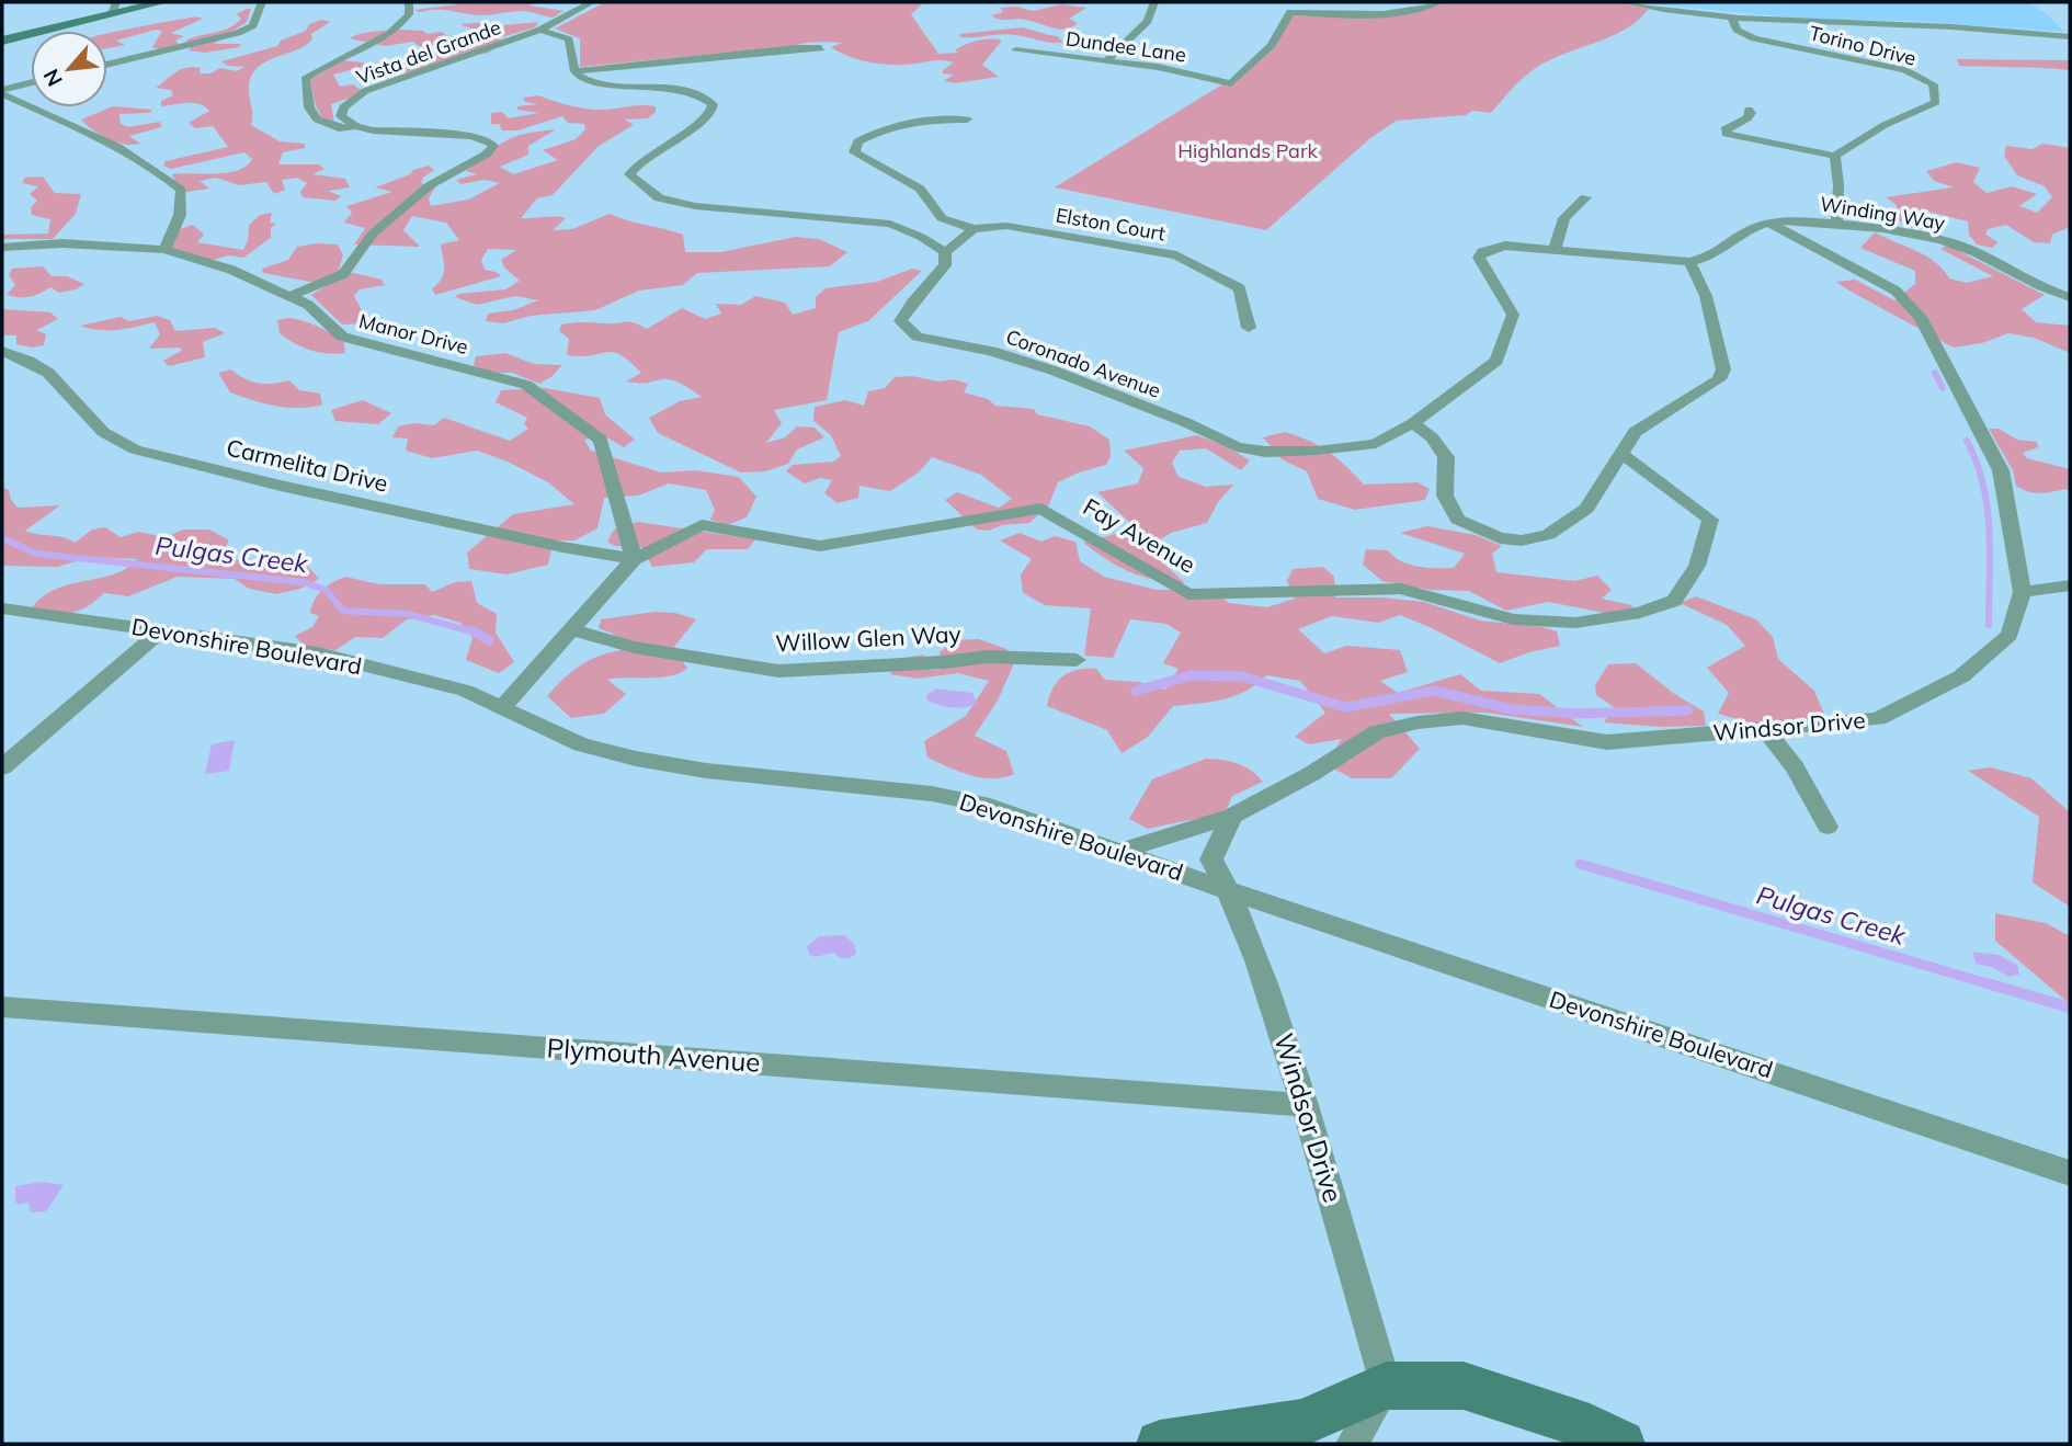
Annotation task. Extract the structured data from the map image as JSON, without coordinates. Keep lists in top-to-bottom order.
{
  "streets": {
    "street": [
      "Torino Drive",
      "Dundee Lane",
      "Vista del Grande",
      "Winding Way",
      "Elston Court",
      "Manor Drive",
      "Coronado Avenue",
      "Carmelita Drive",
      "Fay Avenue",
      "Willow Glen Way",
      "Devonshire Boulevard",
      "Windsor Drive",
      "Plymouth Avenue"
    ]
  },
  "crossings": [
    ["Winding Way", "Coronado Avenue"],
    ["Winding Way", "Windsor Drive"],
    ["Manor Drive", "Carmelita Drive"],
    ["Manor Drive", "Fay Avenue"],
    ["Coronado Avenue", "Windsor Drive"],
    ["Carmelita Drive", "Fay Avenue"],
    ["Fay Avenue", "Willow Glen Way"],
    ["Fay Avenue", "Devonshire Boulevard"],
    ["Devonshire Boulevard", "Windsor Drive"],
    ["Windsor Drive", "Plymouth Avenue"]
  ],
  "water": ["Pulgas Creek"],
  "parks": ["Highlands Park"],
  "north": "bottom left"
}
